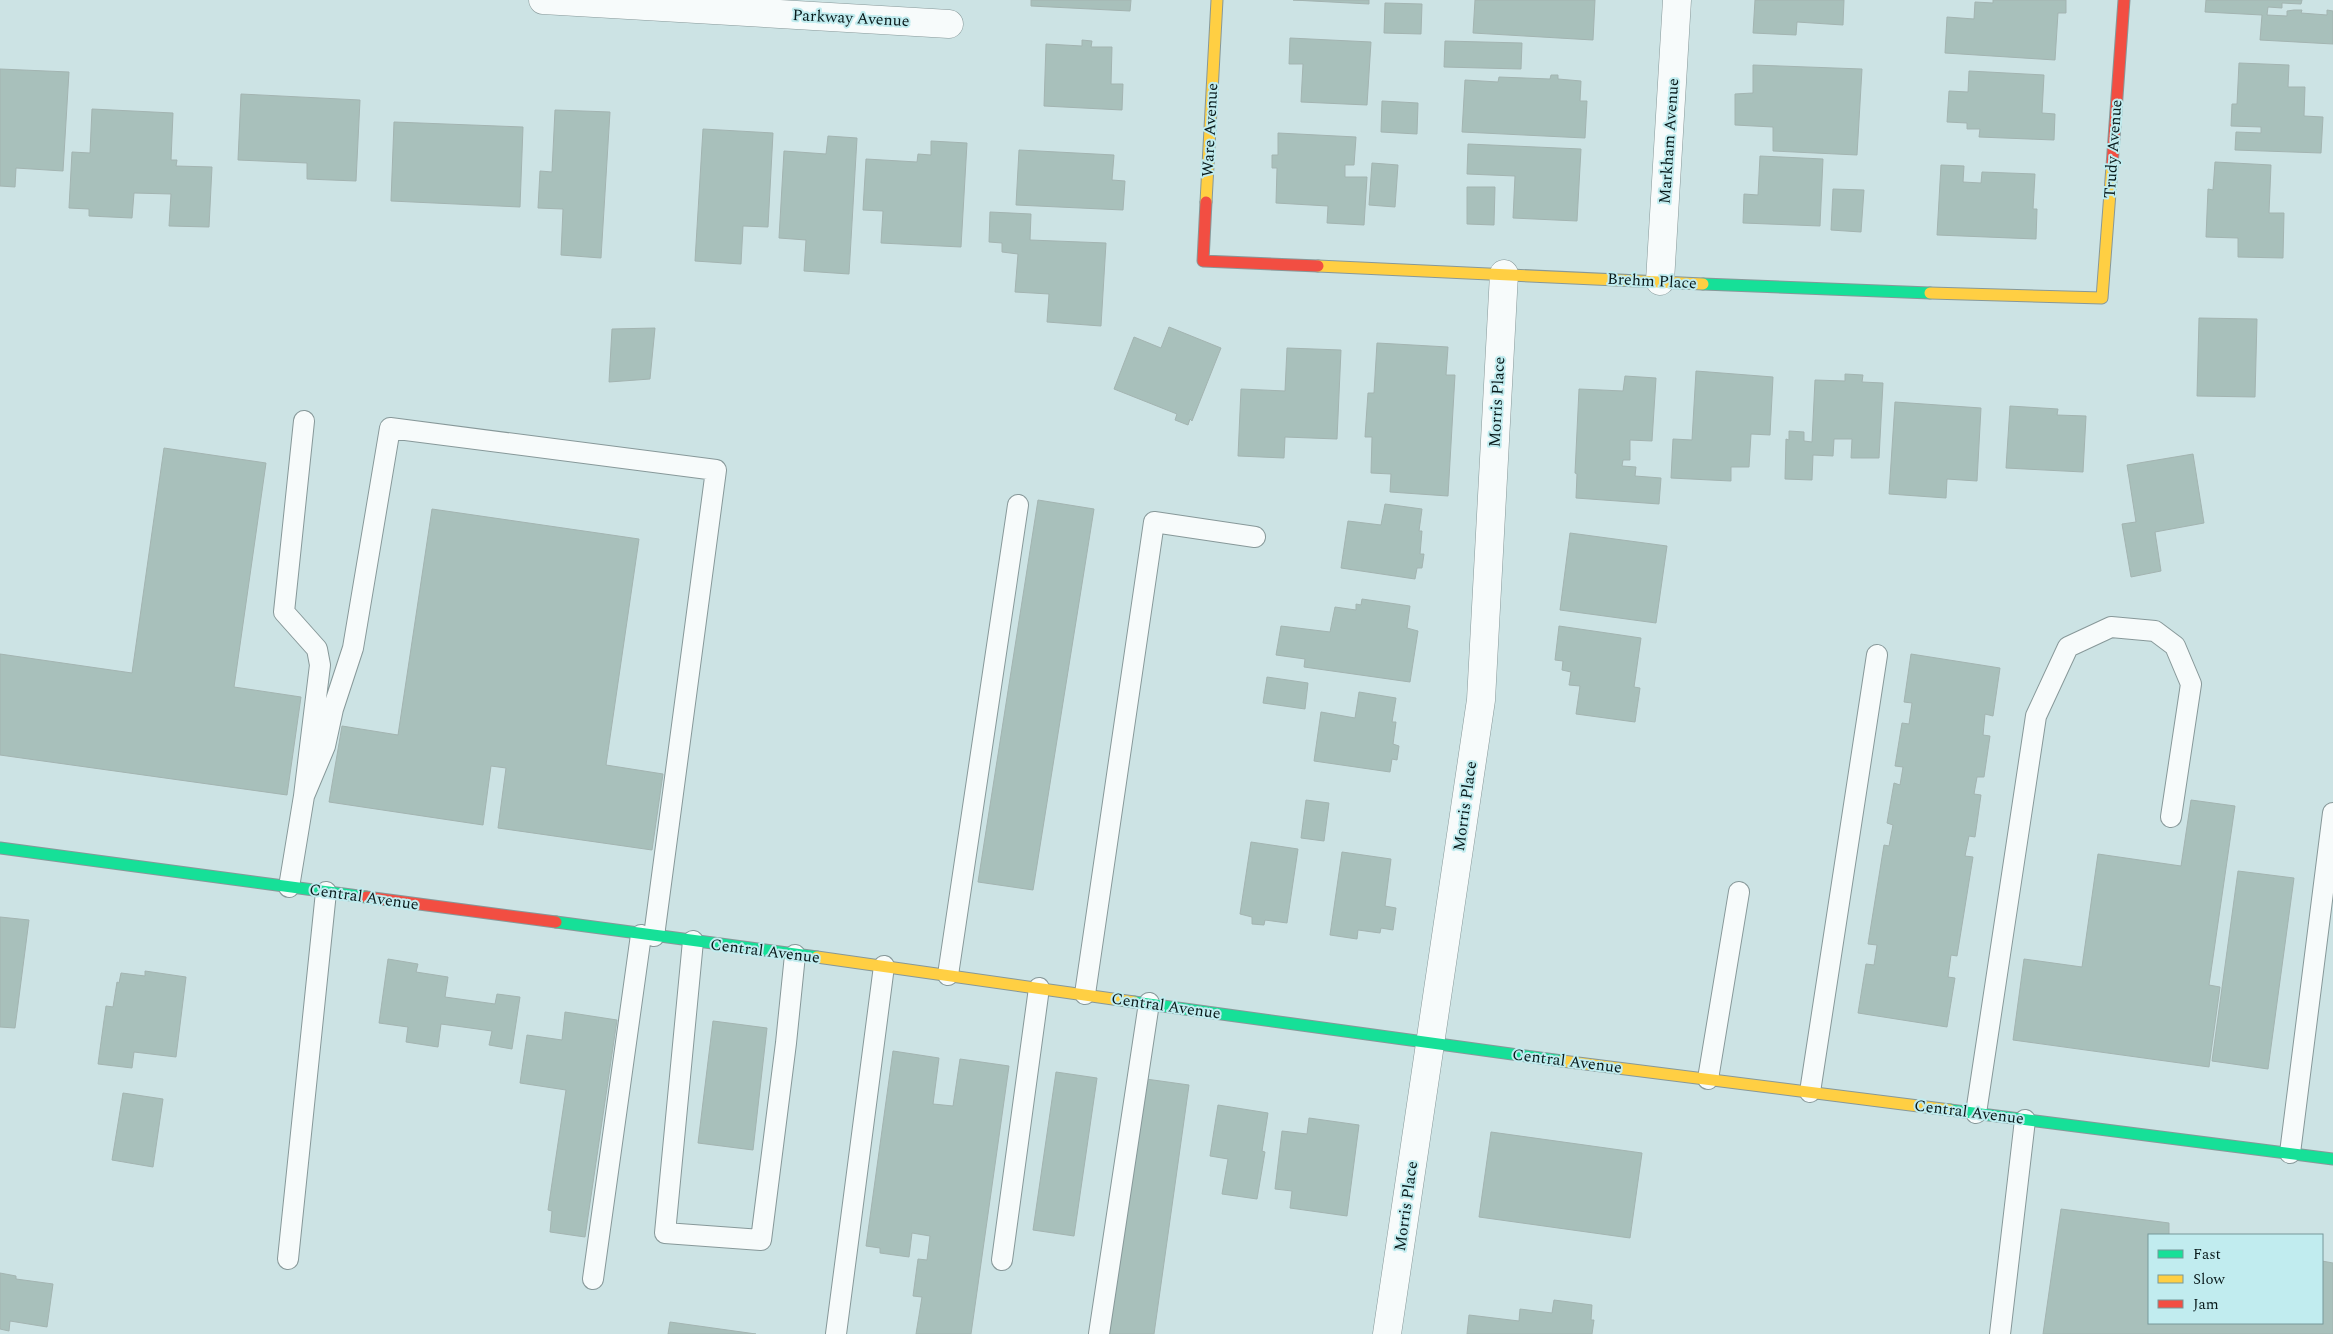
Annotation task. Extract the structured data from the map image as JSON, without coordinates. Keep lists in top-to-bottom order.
{
  "streets": {
    "main road": [
      "Ware Avenue",
      "Trudy Avenue",
      "Brehm Place",
      "Central Avenue"
    ],
    "street": ["Parkway Avenue", "Markham Avenue", "Morris Place"]
  },
  "crossings": [
    ["Ware Avenue", "Brehm Place"],
    ["Markham Avenue", "Brehm Place"],
    ["Trudy Avenue", "Brehm Place"],
    ["Brehm Place", "Morris Place"],
    ["Morris Place", "Central Avenue"]
  ],
  "legend": ["Fast", "Slow", "Jam"]
}
